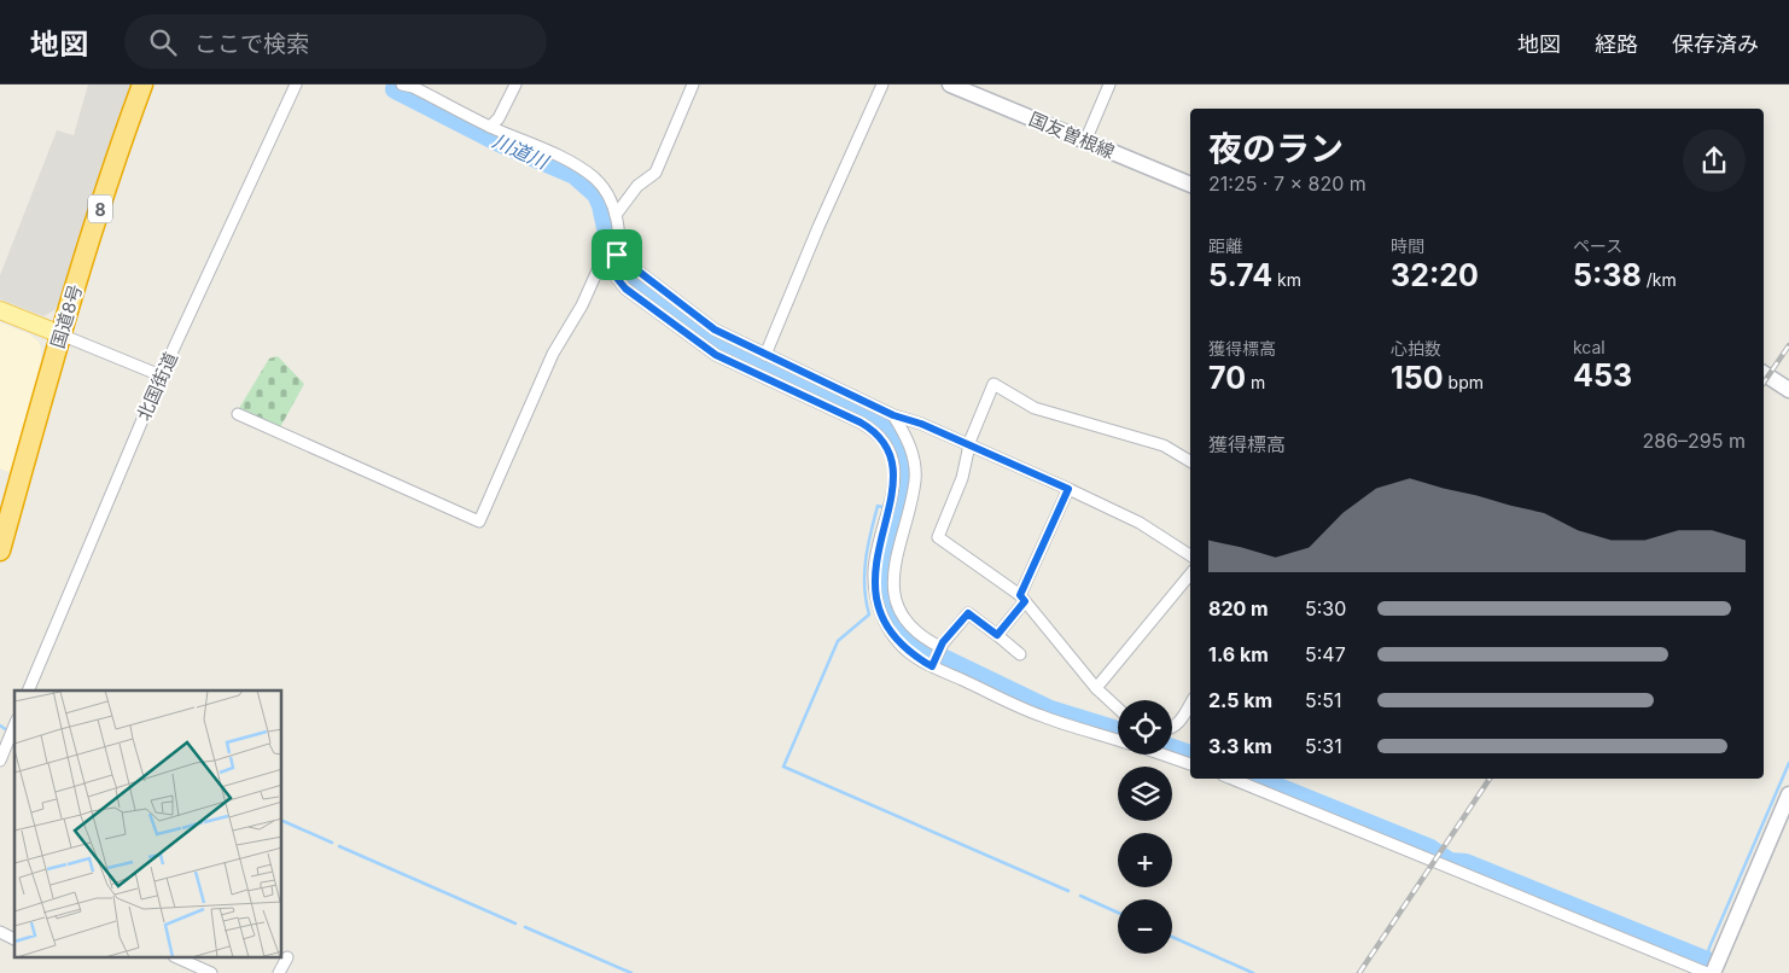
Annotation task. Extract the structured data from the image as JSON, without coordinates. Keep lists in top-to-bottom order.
{
  "streets": {
    "highway": ["8", "国道8号"],
    "main road": ["国友曽根線"],
    "street": ["北国街道"]
  },
  "water": ["川道川"],
  "page": {
    "header": "地図",
    "search": "ここで検索",
    "nav": ["地図", "経路", "保存済み"],
    "heading": ["夜のラン", "21:25 · 7 × 820 m"],
    "stats": [
      ["距離", "5.74 km"],
      ["時間", "32:20"],
      ["ペース", "5:38 /km"],
      ["獲得標高", "70 m"],
      ["心拍数", "150 bpm"],
      ["kcal", "453"]
    ],
    "chart": ["獲得標高", "286–295 m"],
    "list": [
      {
        "name": "820 m",
        "note": "5:30"
      },
      {
        "name": "1.6 km",
        "note": "5:47"
      },
      {
        "name": "2.5 km",
        "note": "5:51"
      },
      {
        "name": "3.3 km",
        "note": "5:31"
      }
    ],
    "map_buttons": ["+", "−"]
  }
}
